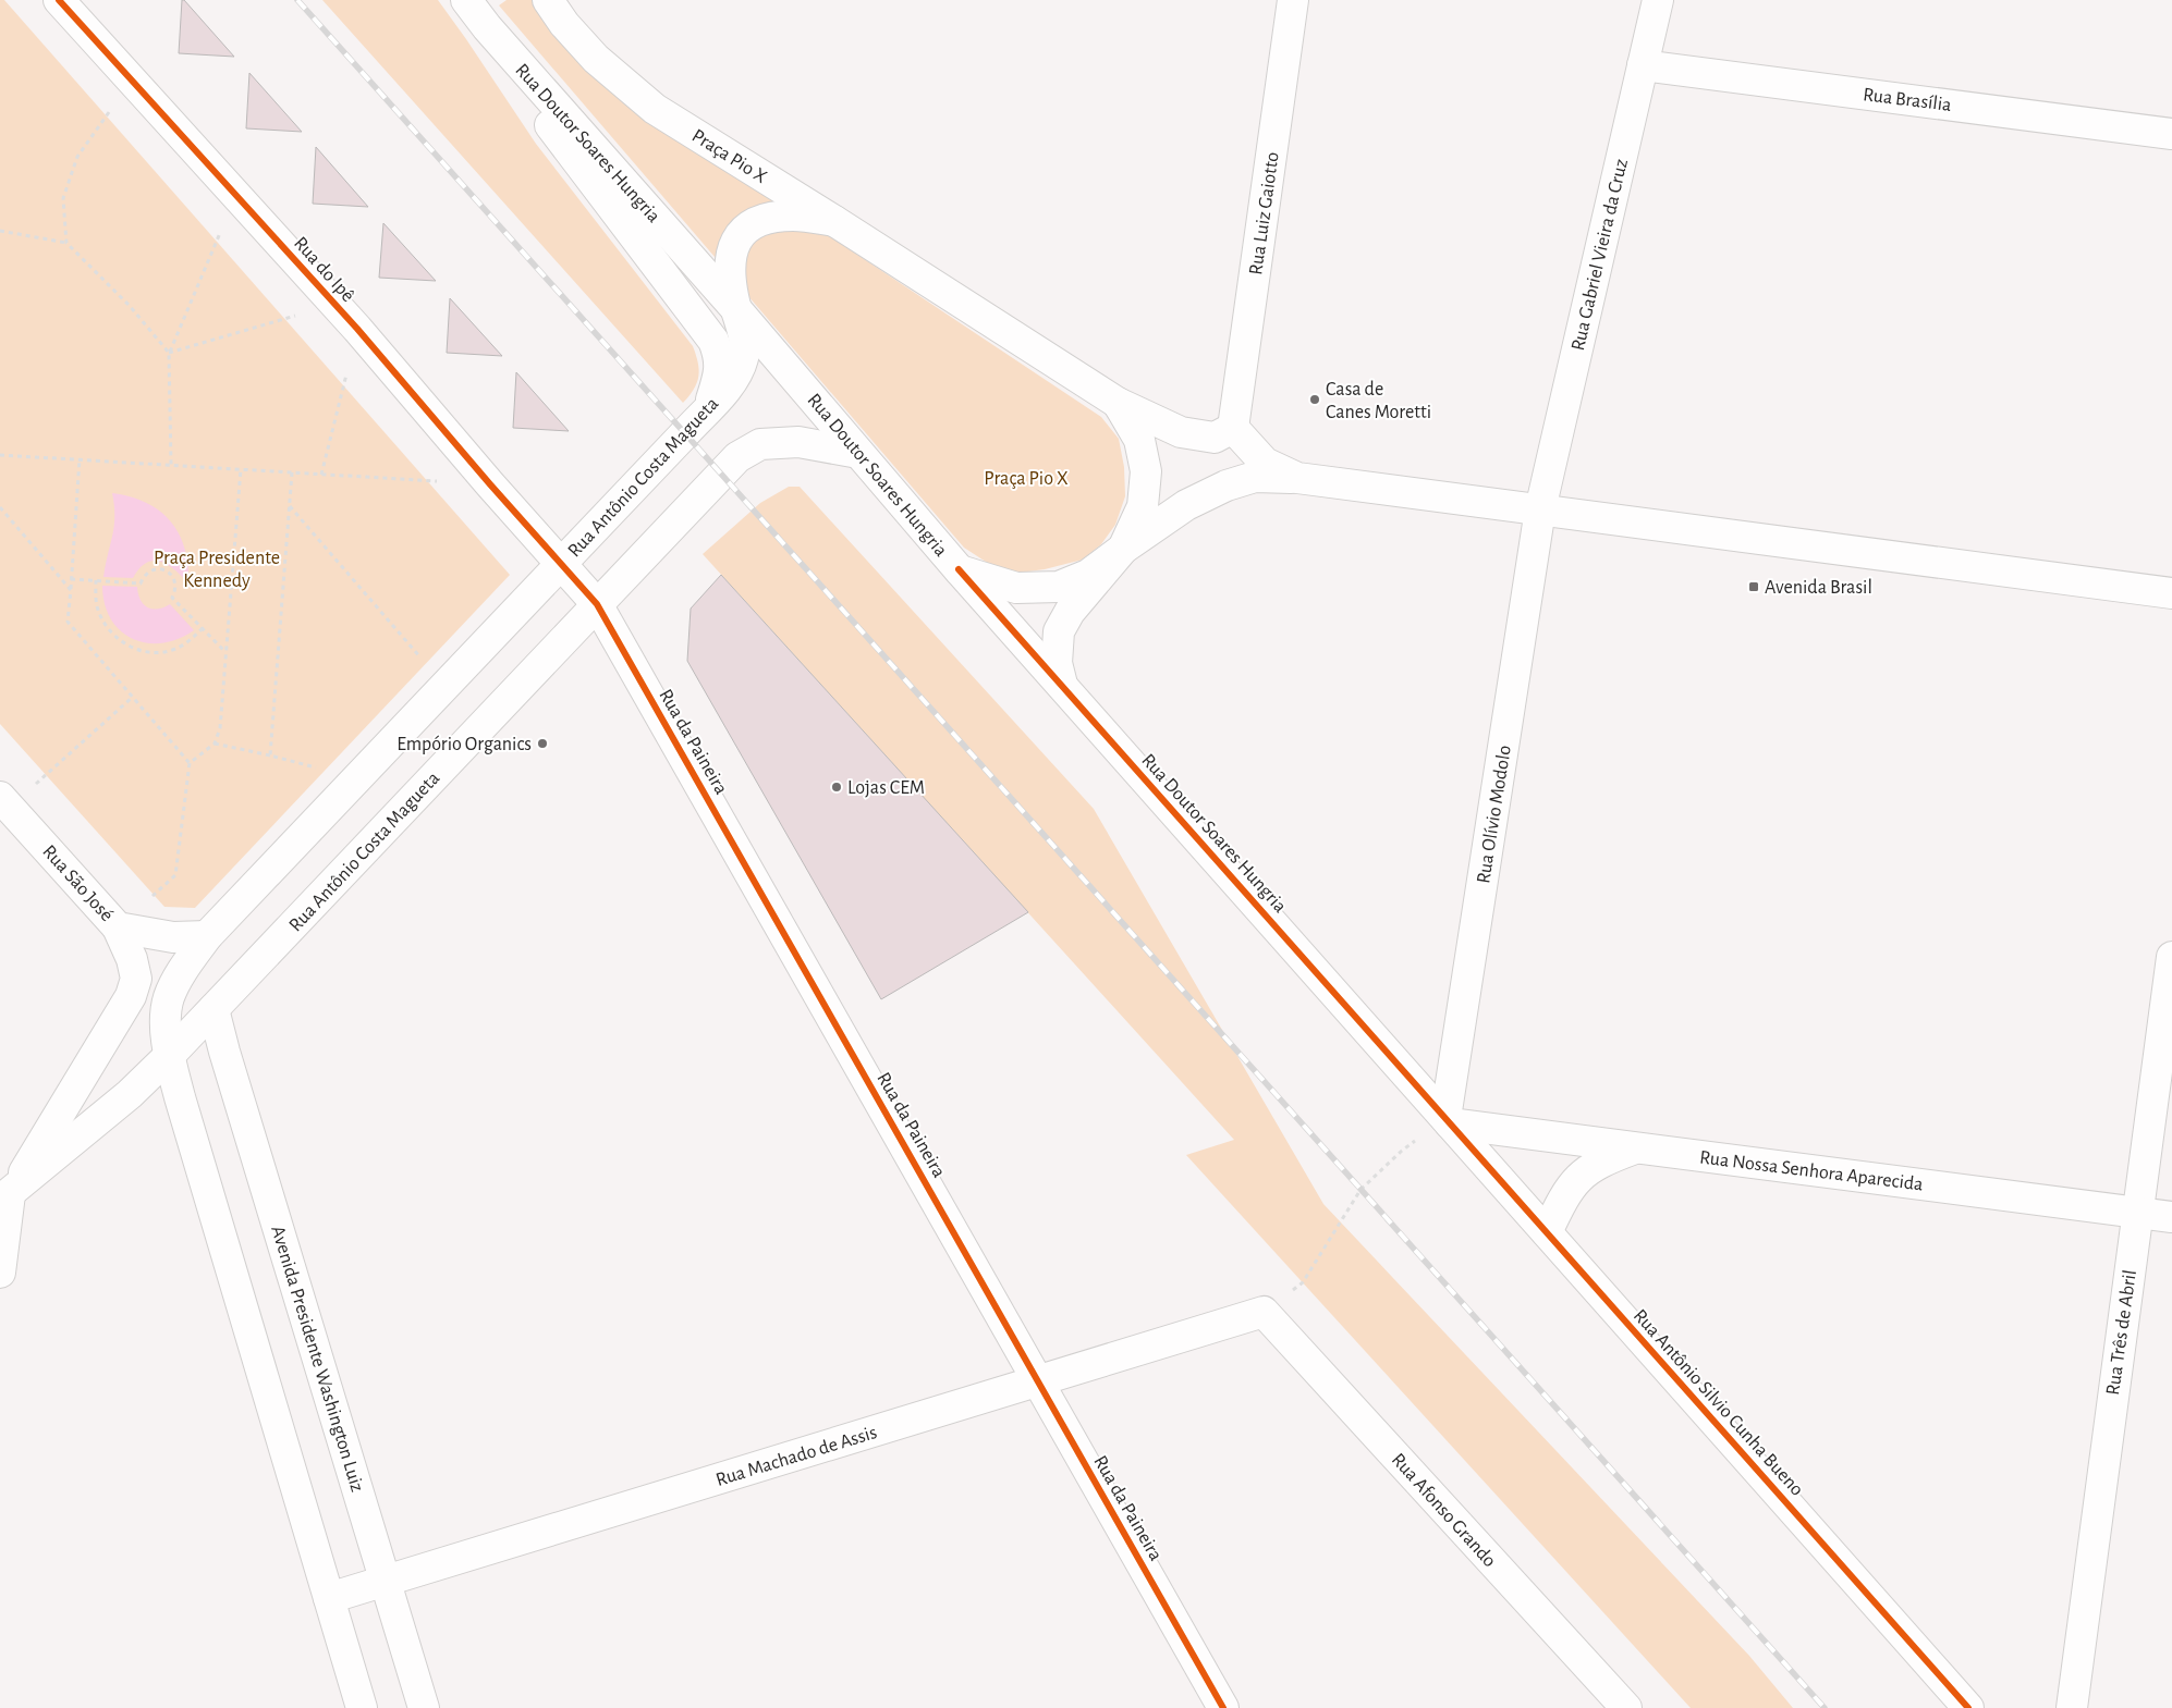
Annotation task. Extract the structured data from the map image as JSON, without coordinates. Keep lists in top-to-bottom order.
{
  "streets": {
    "street": [
      "Rua Brasília",
      "Rua Doutor Soares Hungria",
      "Praça Pio X",
      "Rua Luiz Gaiotto",
      "Rua Gabriel Vieira da Cruz",
      "Rua do Ipê",
      "Rua Antônio Costa Magueta",
      "Rua da Paineira",
      "Rua Olívio Modolo",
      "Rua São José",
      "Rua Nossa Senhora Aparecida",
      "Rua Três de Abril",
      "Avenida Presidente Washington Luiz",
      "Rua Antônio Silvio Cunha Bueno",
      "Rua Machado de Assis",
      "Rua Afonso Grando"
    ]
  },
  "crossings": [
    ["Rua Brasília", "Rua Gabriel Vieira da Cruz"],
    ["Rua Doutor Soares Hungria", "Praça Pio X"],
    ["Rua Doutor Soares Hungria", "Rua Antônio Costa Magueta"],
    ["Rua Doutor Soares Hungria", "Rua Olívio Modolo"],
    ["Rua Doutor Soares Hungria", "Rua Nossa Senhora Aparecida"],
    ["Rua Doutor Soares Hungria", "Rua Antônio Silvio Cunha Bueno"],
    ["Praça Pio X", "Rua Luiz Gaiotto"],
    ["Praça Pio X", "Rua Antônio Costa Magueta"],
    ["Rua Gabriel Vieira da Cruz", "Rua Olívio Modolo"],
    ["Rua do Ipê", "Rua Antônio Costa Magueta"],
    ["Rua do Ipê", "Rua da Paineira"],
    ["Rua Antônio Costa Magueta", "Rua da Paineira"],
    ["Rua Antônio Costa Magueta", "Rua São José"],
    ["Rua Antônio Costa Magueta", "Avenida Presidente Washington Luiz"],
    ["Rua da Paineira", "Rua Machado de Assis"],
    ["Rua Olívio Modolo", "Rua Nossa Senhora Aparecida"],
    ["Rua Olívio Modolo", "Rua Antônio Silvio Cunha Bueno"],
    ["Rua Nossa Senhora Aparecida", "Rua Três de Abril"],
    ["Rua Nossa Senhora Aparecida", "Rua Antônio Silvio Cunha Bueno"],
    ["Avenida Presidente Washington Luiz", "Rua Machado de Assis"],
    ["Rua Machado de Assis", "Rua Afonso Grando"]
  ],
  "parks": ["Praça Pio X", "Praça Presidente Kennedy"],
  "places": {
    "other": ["Casa de Canes Moretti", "Empório Organics", "Lojas CEM"],
    "transit": ["Avenida Brasil"]
  }
}
